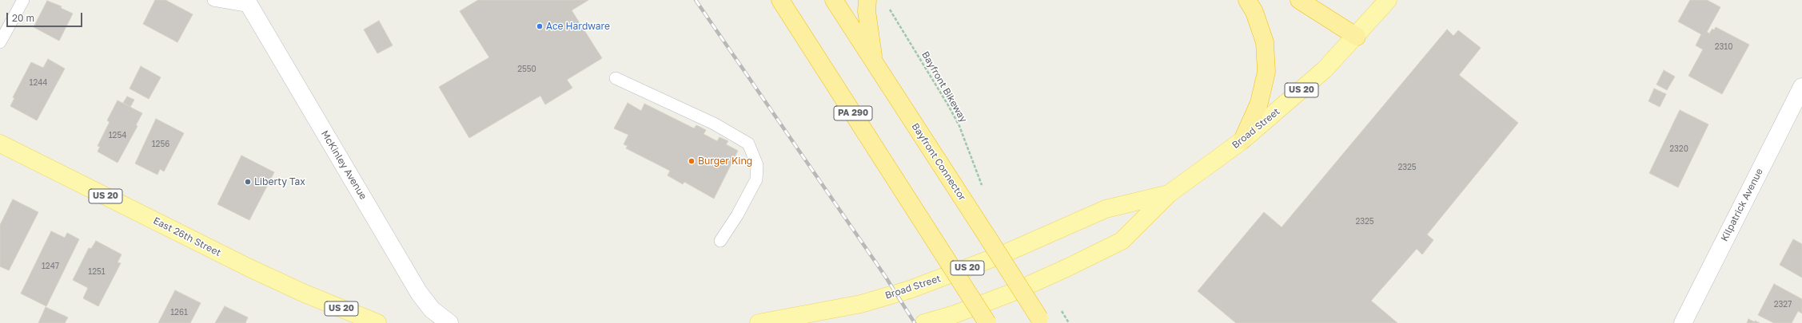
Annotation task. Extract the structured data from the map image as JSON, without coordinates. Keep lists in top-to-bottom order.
{
  "streets": {
    "highway": ["PA 290", "Bayfront Connector"],
    "main road": ["US 20", "Broad Street", "East 26th Street"],
    "street": ["McKinley Avenue", "Kilpatrick Avenue"],
    "path": ["Bayfront Bikeway"]
  },
  "places": ["Ace Hardware", "Burger King", "Liberty Tax"],
  "house_numbers": [
    "2310",
    "2550",
    "1244",
    "1254",
    "1256",
    "2320",
    "2325",
    "2325",
    "1247",
    "1251",
    "2327",
    "1261"
  ],
  "scale_bar": "20 m"
}
